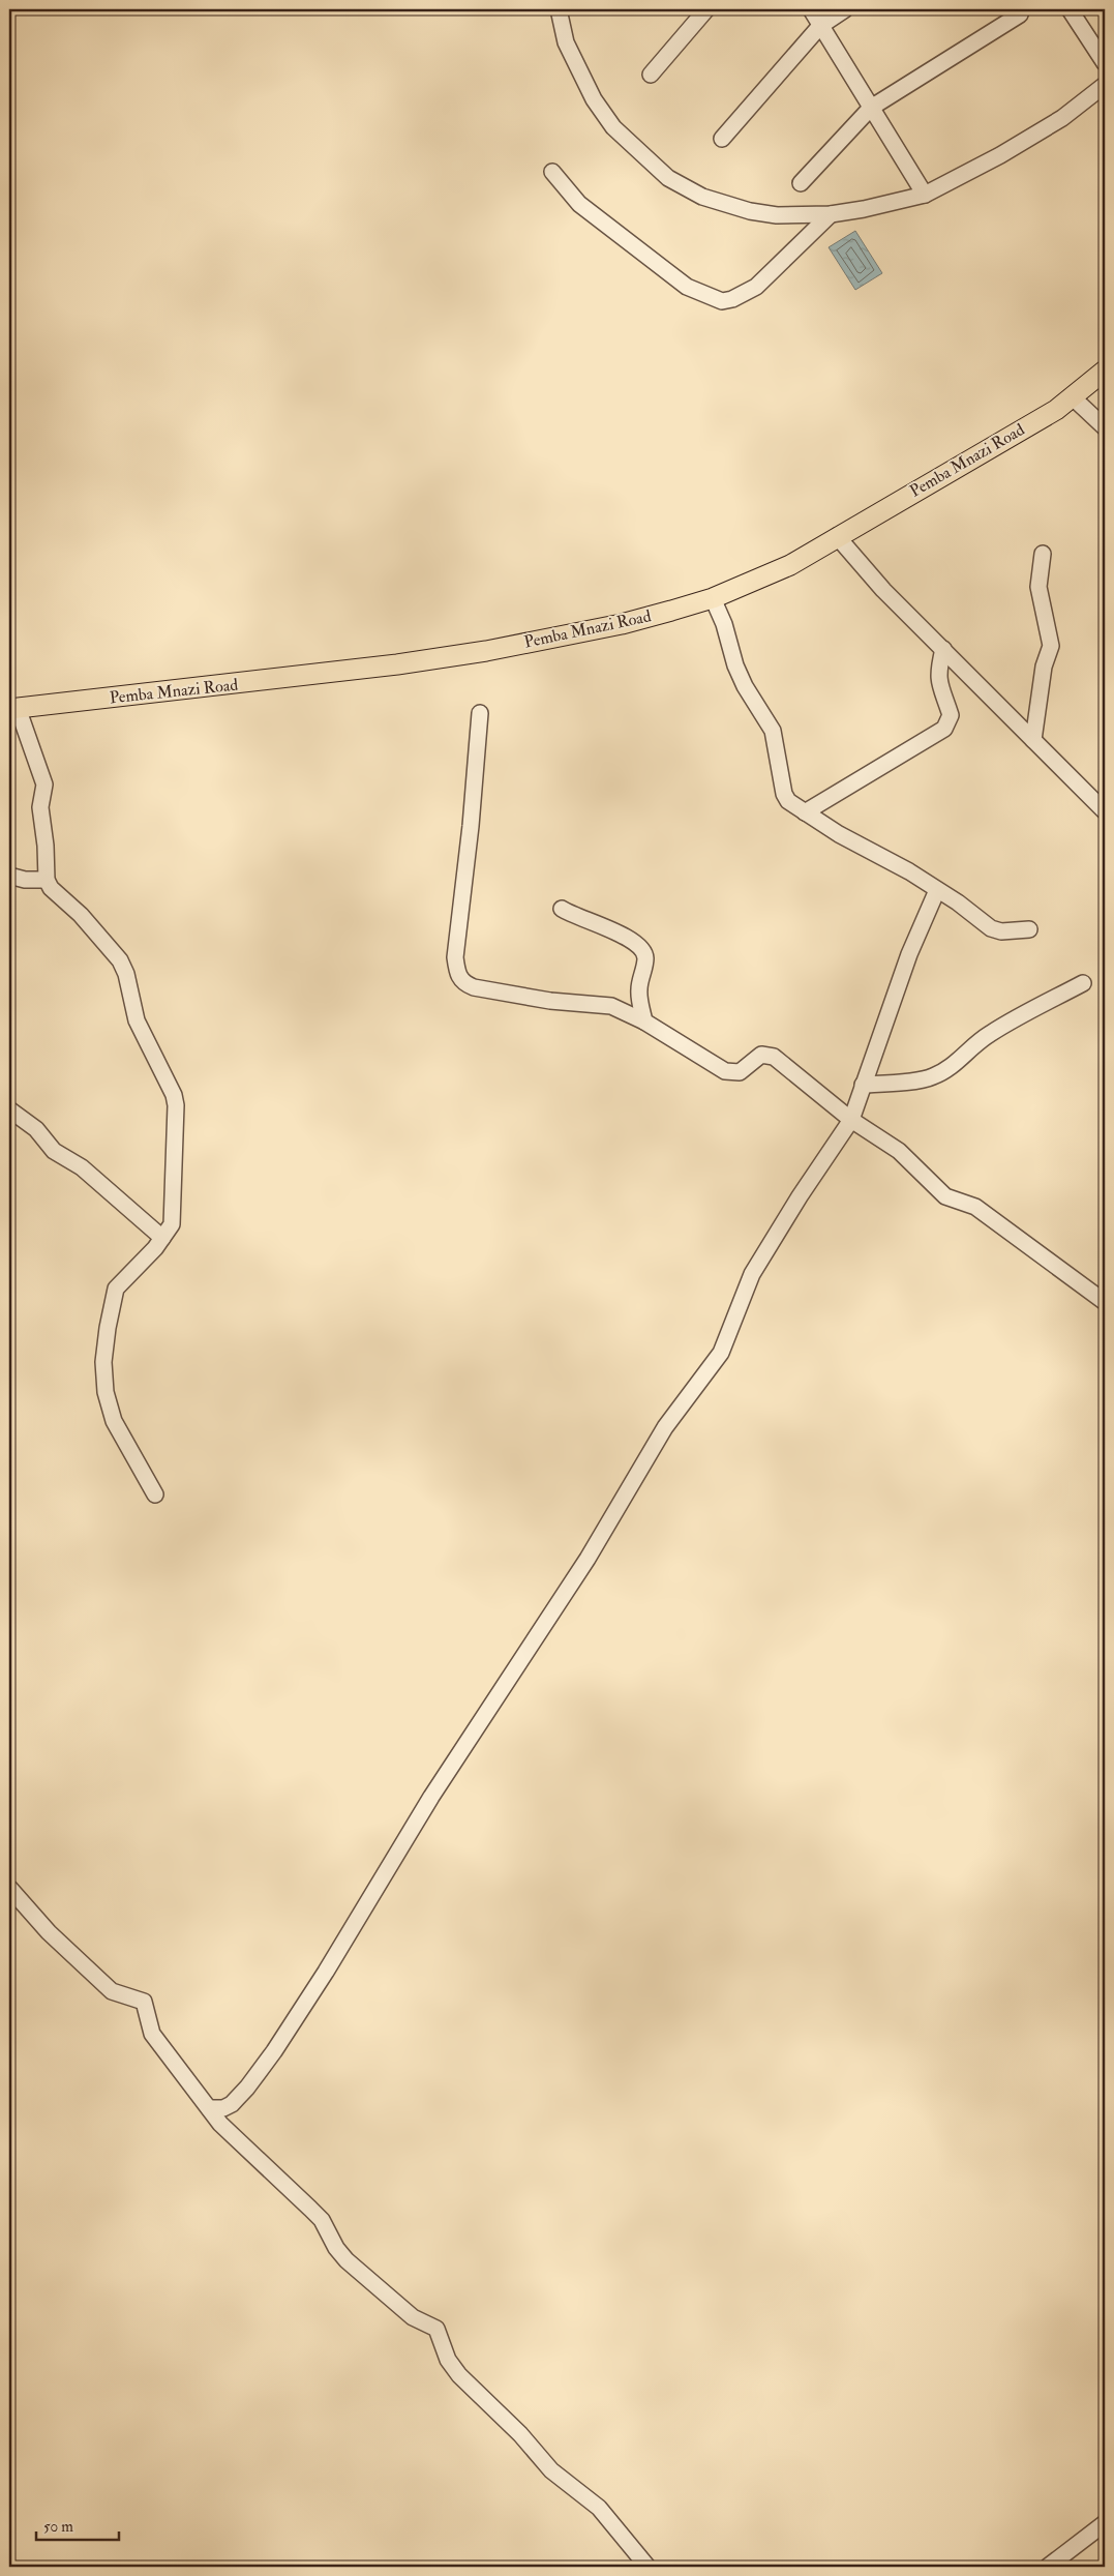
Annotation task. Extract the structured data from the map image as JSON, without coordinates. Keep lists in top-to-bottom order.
{
  "streets": {
    "main road": ["Pemba Mnazi Road"]
  },
  "scale_bar": "50 m"
}
